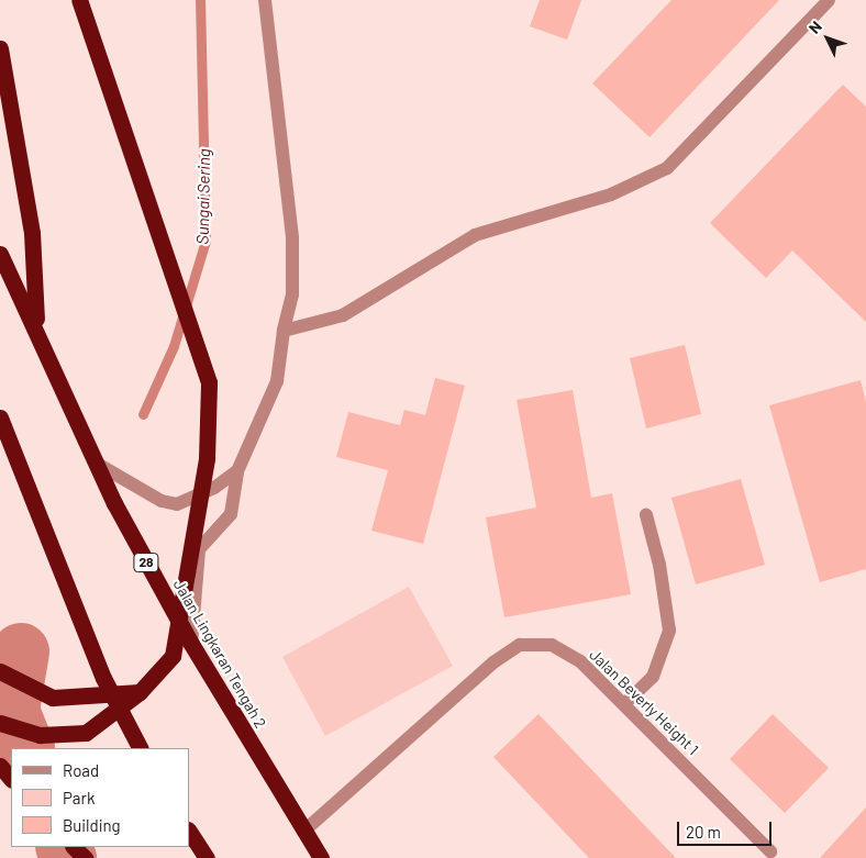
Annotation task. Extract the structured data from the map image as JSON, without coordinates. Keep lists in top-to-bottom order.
{
  "streets": {
    "highway": ["28", "Jalan Lingkaran Tengah 2"],
    "street": ["Jalan Beverly Height 1"]
  },
  "crossings": [
    ["Jalan Lingkaran Tengah 2", "Jalan Beverly Height 1"]
  ],
  "water": ["Sungai Sering"],
  "legend": ["Road", "Park", "Building"],
  "scale_bar": "20 m",
  "north": "top left"
}
